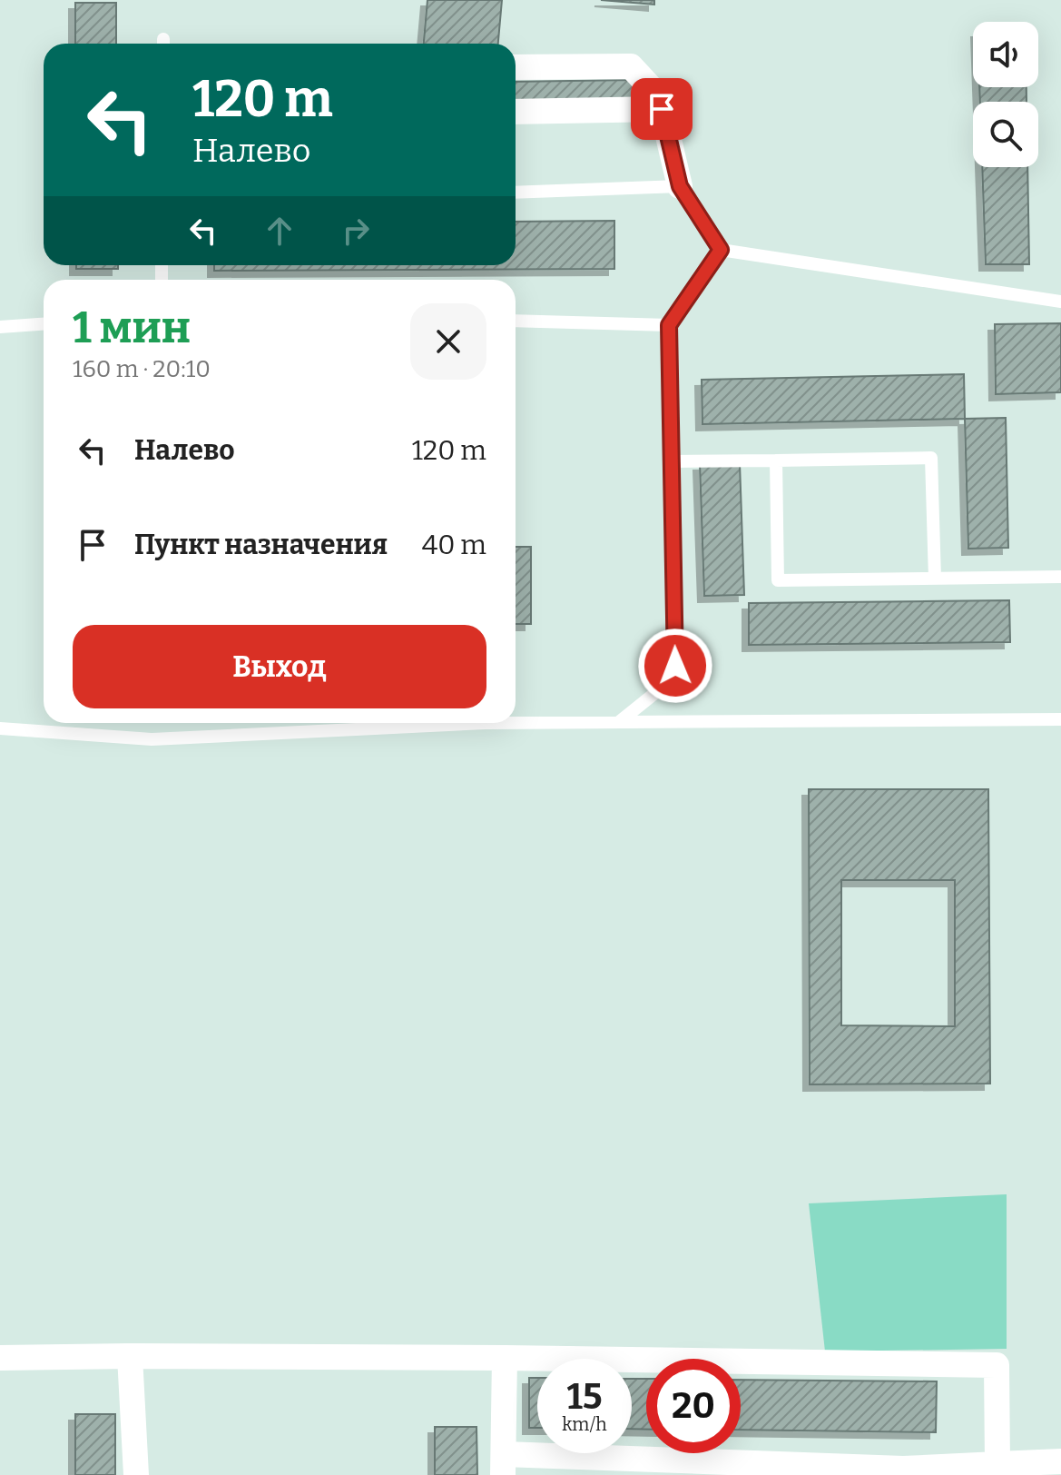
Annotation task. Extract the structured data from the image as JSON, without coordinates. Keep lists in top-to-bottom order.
{
  "page": {
    "turn": ["120 m", "Налево"],
    "heading": ["1 мин", "160 m · 20:10"],
    "list": [
      {
        "name": "Налево",
        "value": "120 m"
      },
      {
        "name": "Пункт назначения",
        "value": "40 m"
      }
    ],
    "buttons": "Выход",
    "speed": "15 km/h",
    "limit": "20"
  }
}
